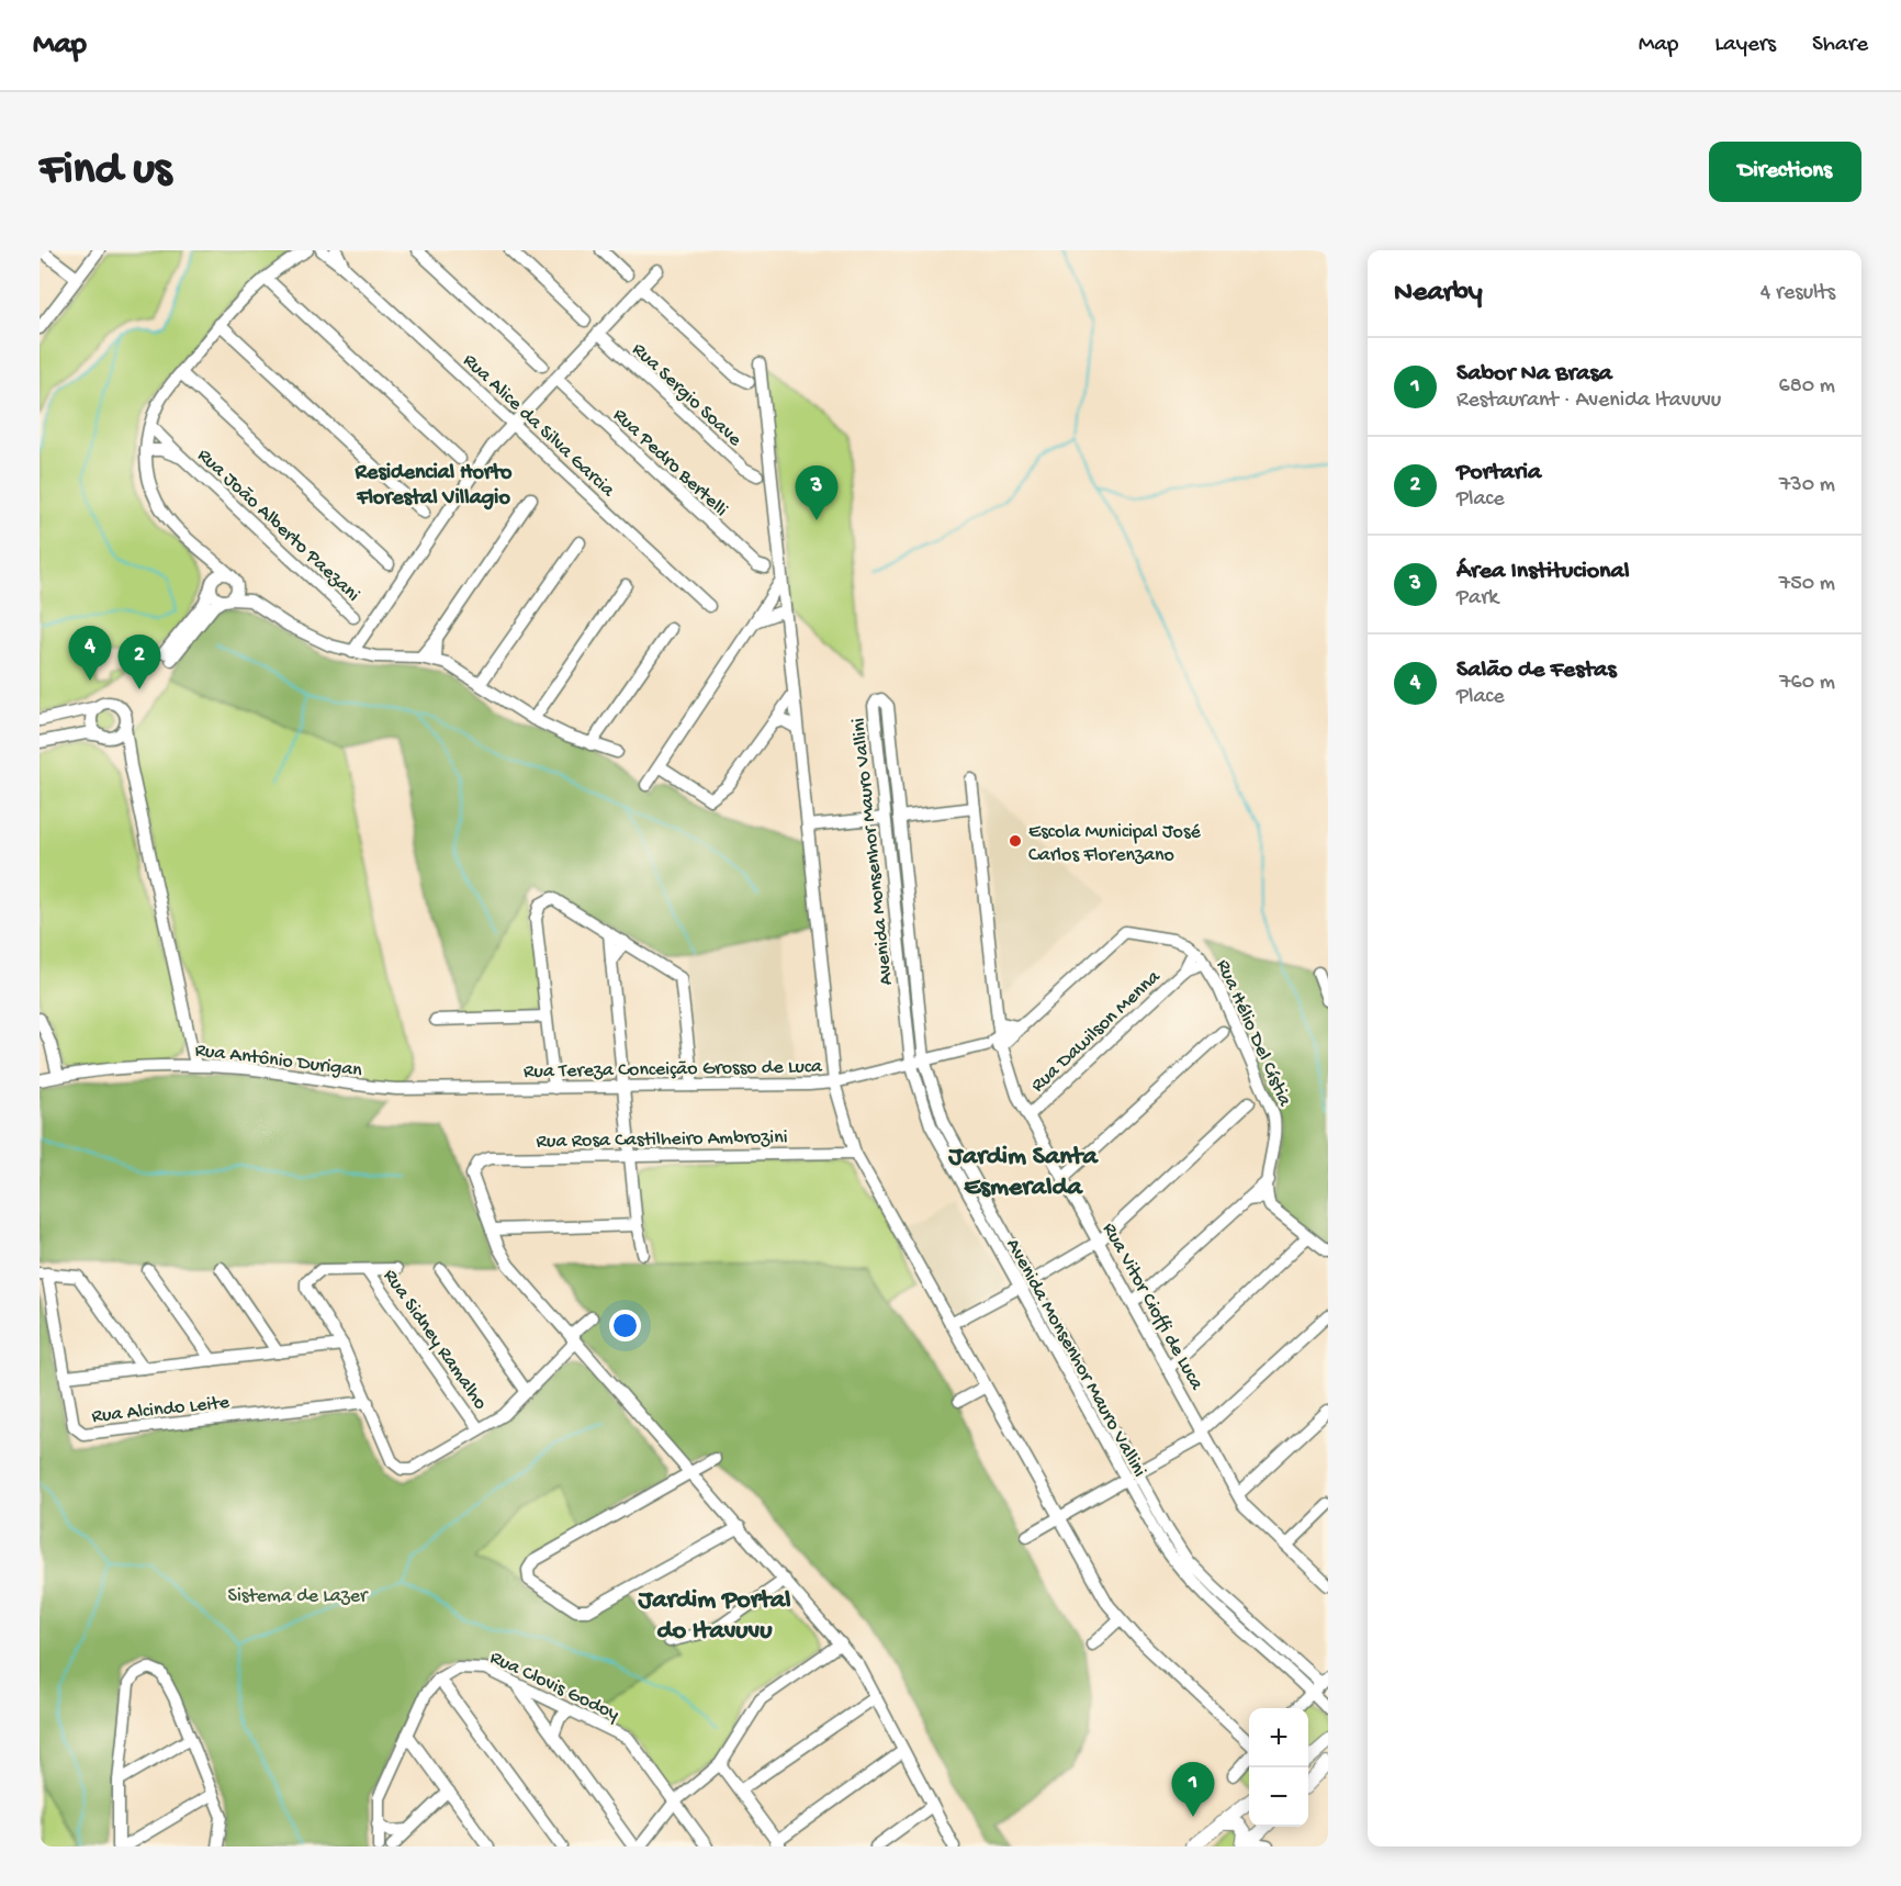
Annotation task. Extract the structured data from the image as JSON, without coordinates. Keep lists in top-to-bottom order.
{
  "streets": {
    "street": [
      "Rua Sergio Soave",
      "Rua Alice da Silva Garcia",
      "Rua Pedro Bertelli",
      "Rua João Alberto Paezani",
      "Avenida Monsenhor Mauro Vallini",
      "Rua Dawilson Menna",
      "Rua Hélio Del Cístia",
      "Rua Antônio Durigan",
      "Rua Tereza Conceição Grosso de Luca",
      "Rua Rosa Castilheiro Ambrozini",
      "Rua Vitor Cioffi de Luca",
      "Rua Sidney Ramalho",
      "Rua Alcindo Leite",
      "Rua Clovis Godoy"
    ]
  },
  "crossings": [
    ["Avenida Monsenhor Mauro Vallini", "Rua Tereza Conceição Grosso de Luca"],
    ["Rua Dawilson Menna", "Rua Hélio Del Cístia"],
    ["Rua Dawilson Menna", "Rua Vitor Cioffi de Luca"],
    ["Rua Antônio Durigan", "Rua Tereza Conceição Grosso de Luca"],
    ["Rua Tereza Conceição Grosso de Luca", "Rua Vitor Cioffi de Luca"]
  ],
  "districts": ["Residencial Horto Florestal Villagio", "Jardim Santa Esmeralda", "Jardim Portal do Itavuvu"],
  "parks": ["Sistema de Lazer"],
  "places": ["Escola Municipal José Carlos Florenzano"],
  "page": {
    "header": "Map",
    "nav": ["Map", "Layers", "Share"],
    "buttons": "Directions",
    "title": "Find us",
    "heading": ["Nearby", "4 results"],
    "list": [
      {
        "mark": "1",
        "name": "Sabor Na Brasa",
        "note": "Restaurant · Avenida Itavuvu",
        "value": "680 m"
      },
      {
        "mark": "2",
        "name": "Portaria",
        "note": "Place",
        "value": "730 m"
      },
      {
        "mark": "3",
        "name": "Área Institucional",
        "note": "Park",
        "value": "750 m"
      },
      {
        "mark": "4",
        "name": "Salão de Festas",
        "note": "Place",
        "value": "760 m"
      }
    ],
    "pins": [
      "3",
      "4",
      "2",
      "1"
    ],
    "map_buttons": ["+", "−"]
  }
}
